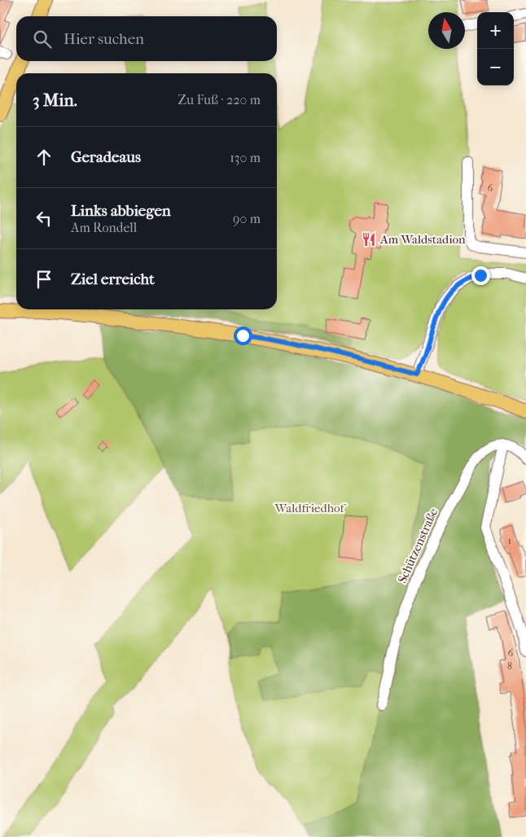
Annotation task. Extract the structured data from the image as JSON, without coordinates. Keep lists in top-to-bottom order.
{
  "streets": {
    "street": ["Schützenstraße"]
  },
  "parks": ["Waldfriedhof"],
  "places": {
    "restaurant": ["Am Waldstadion"]
  },
  "house_numbers": [
    "6",
    "1",
    "6",
    "8"
  ],
  "north": "top",
  "page": {
    "map_buttons": ["+", "−"],
    "search": "Hier suchen",
    "heading": ["3 Min.", "Zu Fuß · 220 m"],
    "list": [
      ["Geradeaus", "130 m"],
      ["Links abbiegen", "Am Rondell", "90 m"],
      "Ziel erreicht"
    ]
  }
}
